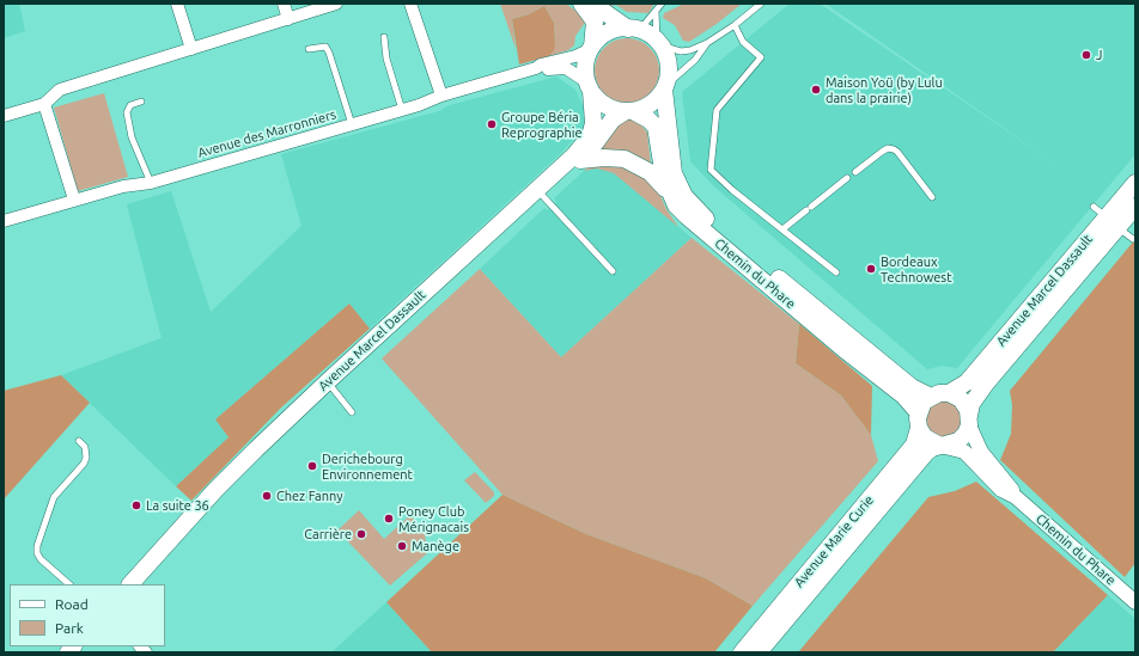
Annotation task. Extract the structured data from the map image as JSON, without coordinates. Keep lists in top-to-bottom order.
{
  "streets": {
    "main road": ["Chemin du Phare", "Avenue Marcel Dassault", "Avenue Marie Curie"],
    "street": ["Avenue des Marronniers"]
  },
  "crossings": [
    ["Avenue des Marronniers", "Chemin du Phare"],
    ["Avenue des Marronniers", "Avenue Marcel Dassault"],
    ["Chemin du Phare", "Avenue Marcel Dassault"],
    ["Chemin du Phare", "Avenue Marie Curie"],
    ["Avenue Marcel Dassault", "Avenue Marie Curie"]
  ],
  "places": [
    "J",
    "Maison Yoü (by Lulu dans la prairie)",
    "Groupe Béria Reprographie",
    "Bordeaux Technowest",
    "Derichebourg Environnement",
    "Chez Fanny",
    "La suite 36",
    "Poney Club Mérignacais",
    "Carrière",
    "Manège"
  ],
  "legend": ["Road", "Park"]
}
